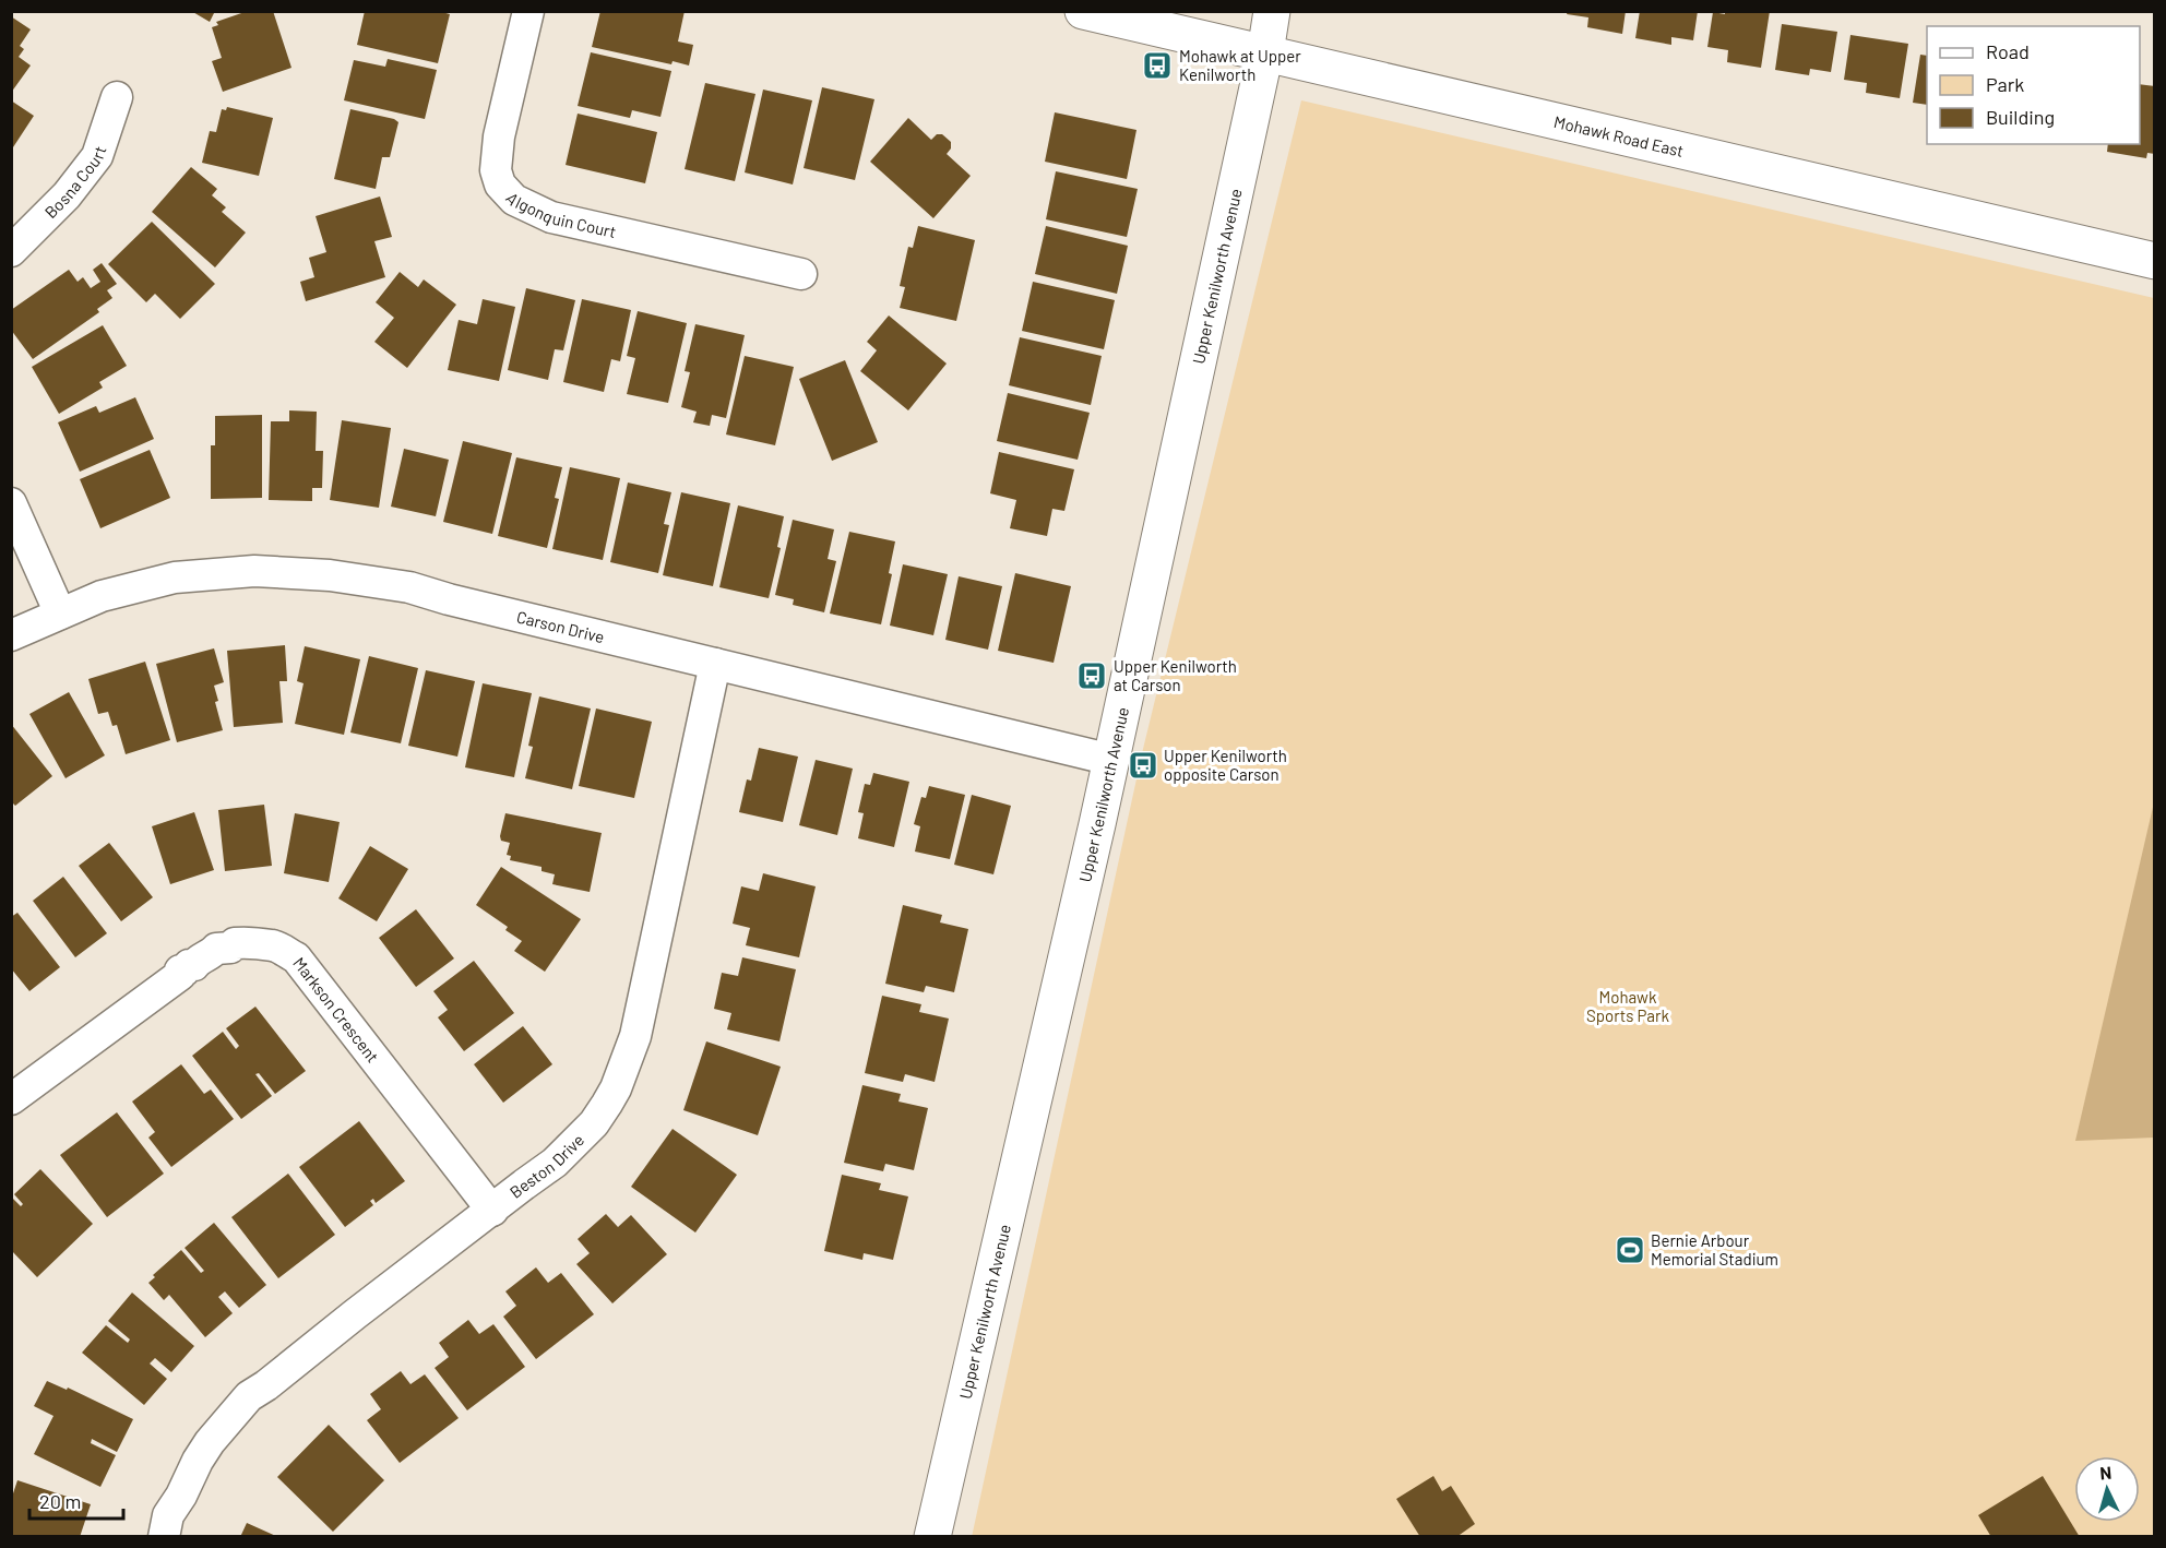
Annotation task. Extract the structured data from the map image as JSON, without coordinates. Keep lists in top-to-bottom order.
{
  "streets": {
    "street": [
      "Mohawk Road East",
      "Bosna Court",
      "Algonquin Court",
      "Upper Kenilworth Avenue",
      "Carson Drive",
      "Markson Crescent",
      "Beston Drive"
    ]
  },
  "crossings": [
    ["Mohawk Road East", "Upper Kenilworth Avenue"],
    ["Upper Kenilworth Avenue", "Carson Drive"],
    ["Carson Drive", "Beston Drive"],
    ["Markson Crescent", "Beston Drive"]
  ],
  "parks": ["Mohawk Sports Park"],
  "places": {
    "bus stop": ["Mohawk at Upper Kenilworth", "Upper Kenilworth at Carson", "Upper Kenilworth opposite Carson"],
    "sports": ["Bernie Arbour Memorial Stadium"]
  },
  "legend": ["Road", "Park", "Building"],
  "scale_bar": "20 m",
  "north": "top"
}
